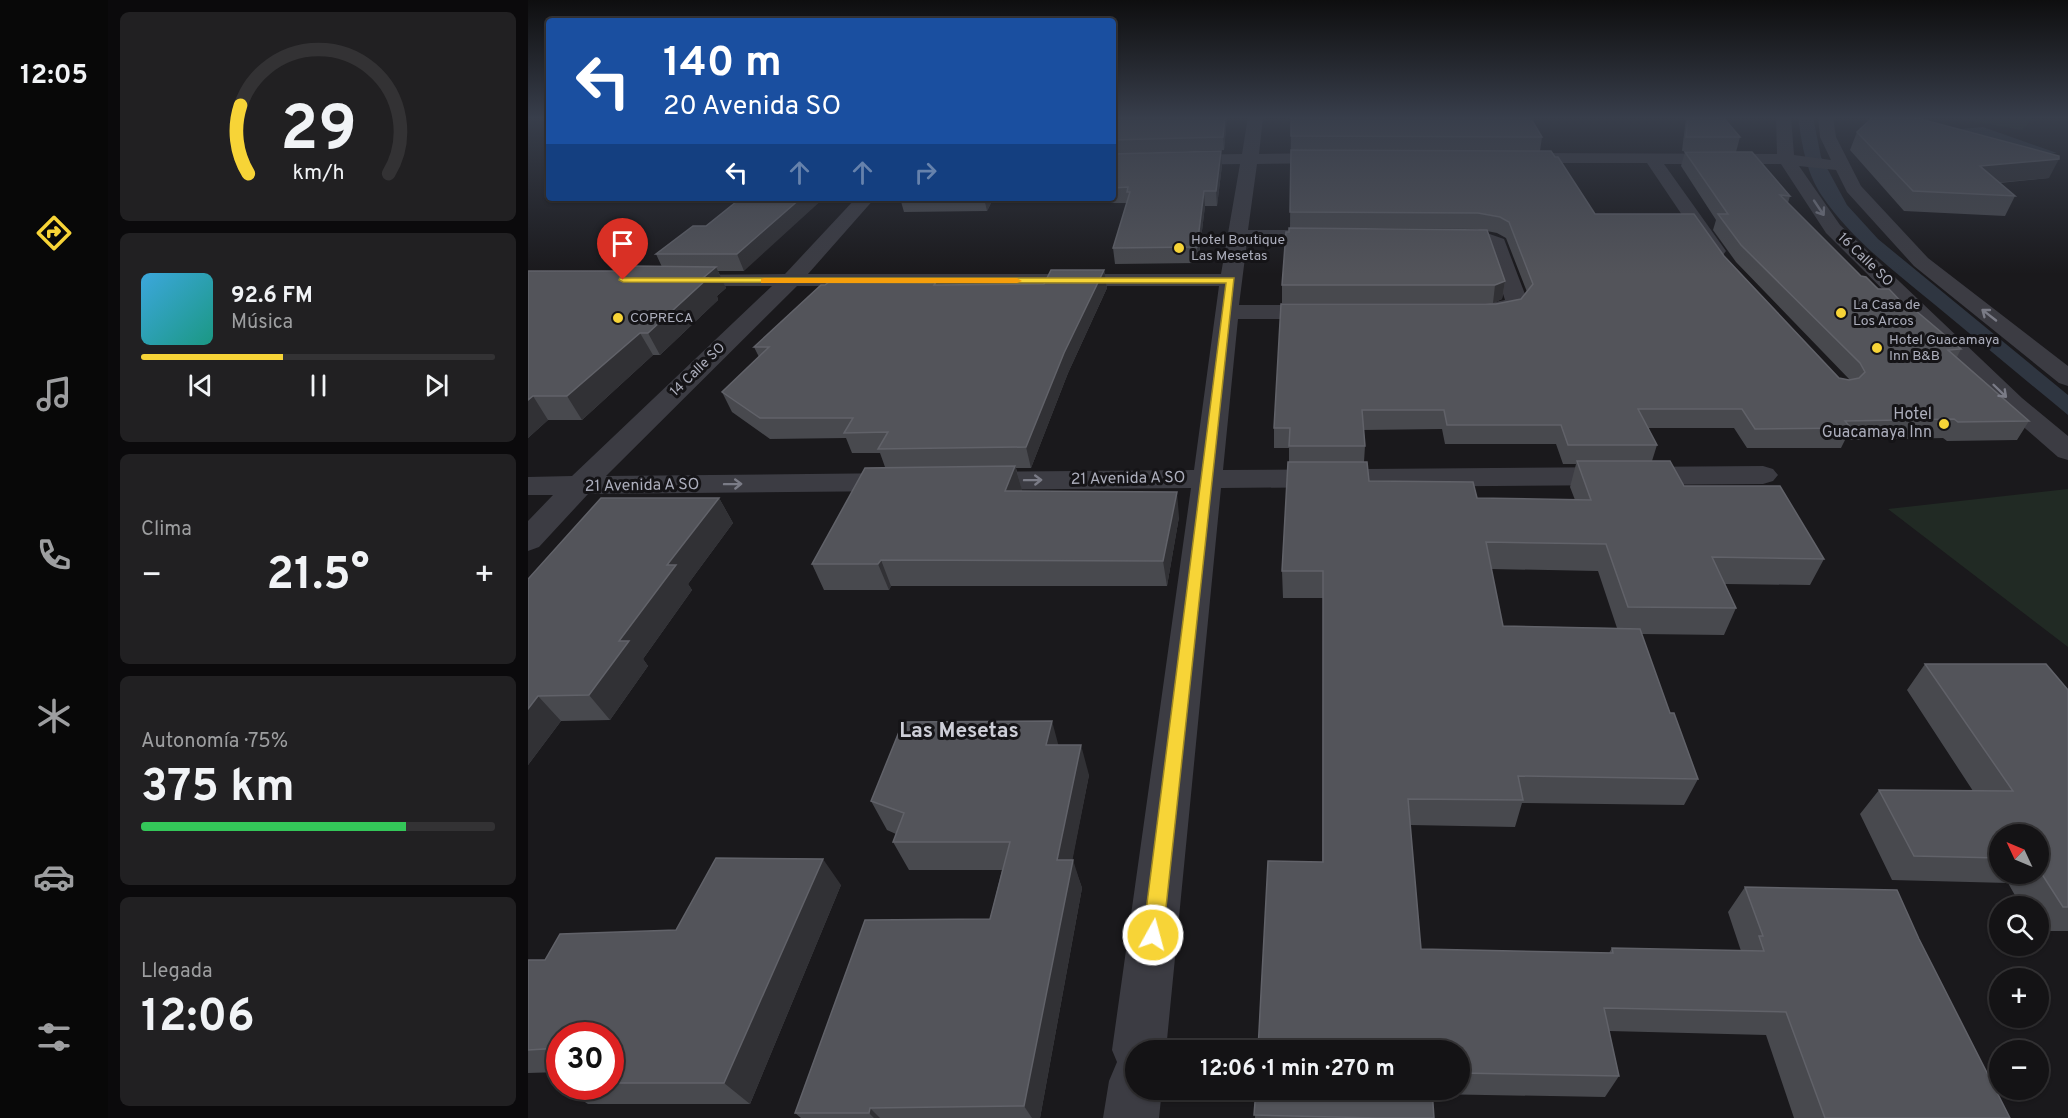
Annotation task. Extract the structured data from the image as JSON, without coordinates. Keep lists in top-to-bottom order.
{
  "streets": {
    "street": ["16 Calle SO", "14 Calle SO", "21 Avenida A SO"]
  },
  "crossings": [
    ["14 Calle SO", "21 Avenida A SO"]
  ],
  "districts": ["Las Mesetas"],
  "places": [
    "Hotel Boutique Las Mesetas",
    "La Casa de Los Arcos",
    "COPRECA",
    "Hotel Guacamaya Inn B&B",
    "Hotel Guacamaya Inn"
  ],
  "north": "top left",
  "page": {
    "tabs": "12:05",
    "turn": ["140 m", "20 Avenida SO"],
    "song": ["92.6 FM", "Música"],
    "tile": [
      "Clima",
      ["Autonomía · 75%", "375 km"],
      ["Llegada", "12:06"]
    ],
    "heat": ["−", "21.5°", "+"],
    "map_buttons": ["+", "−"],
    "limit": "30",
    "trip": "12:06 · 1 min · 270 m",
    "gauge": ["29", "km/h"]
  }
}
